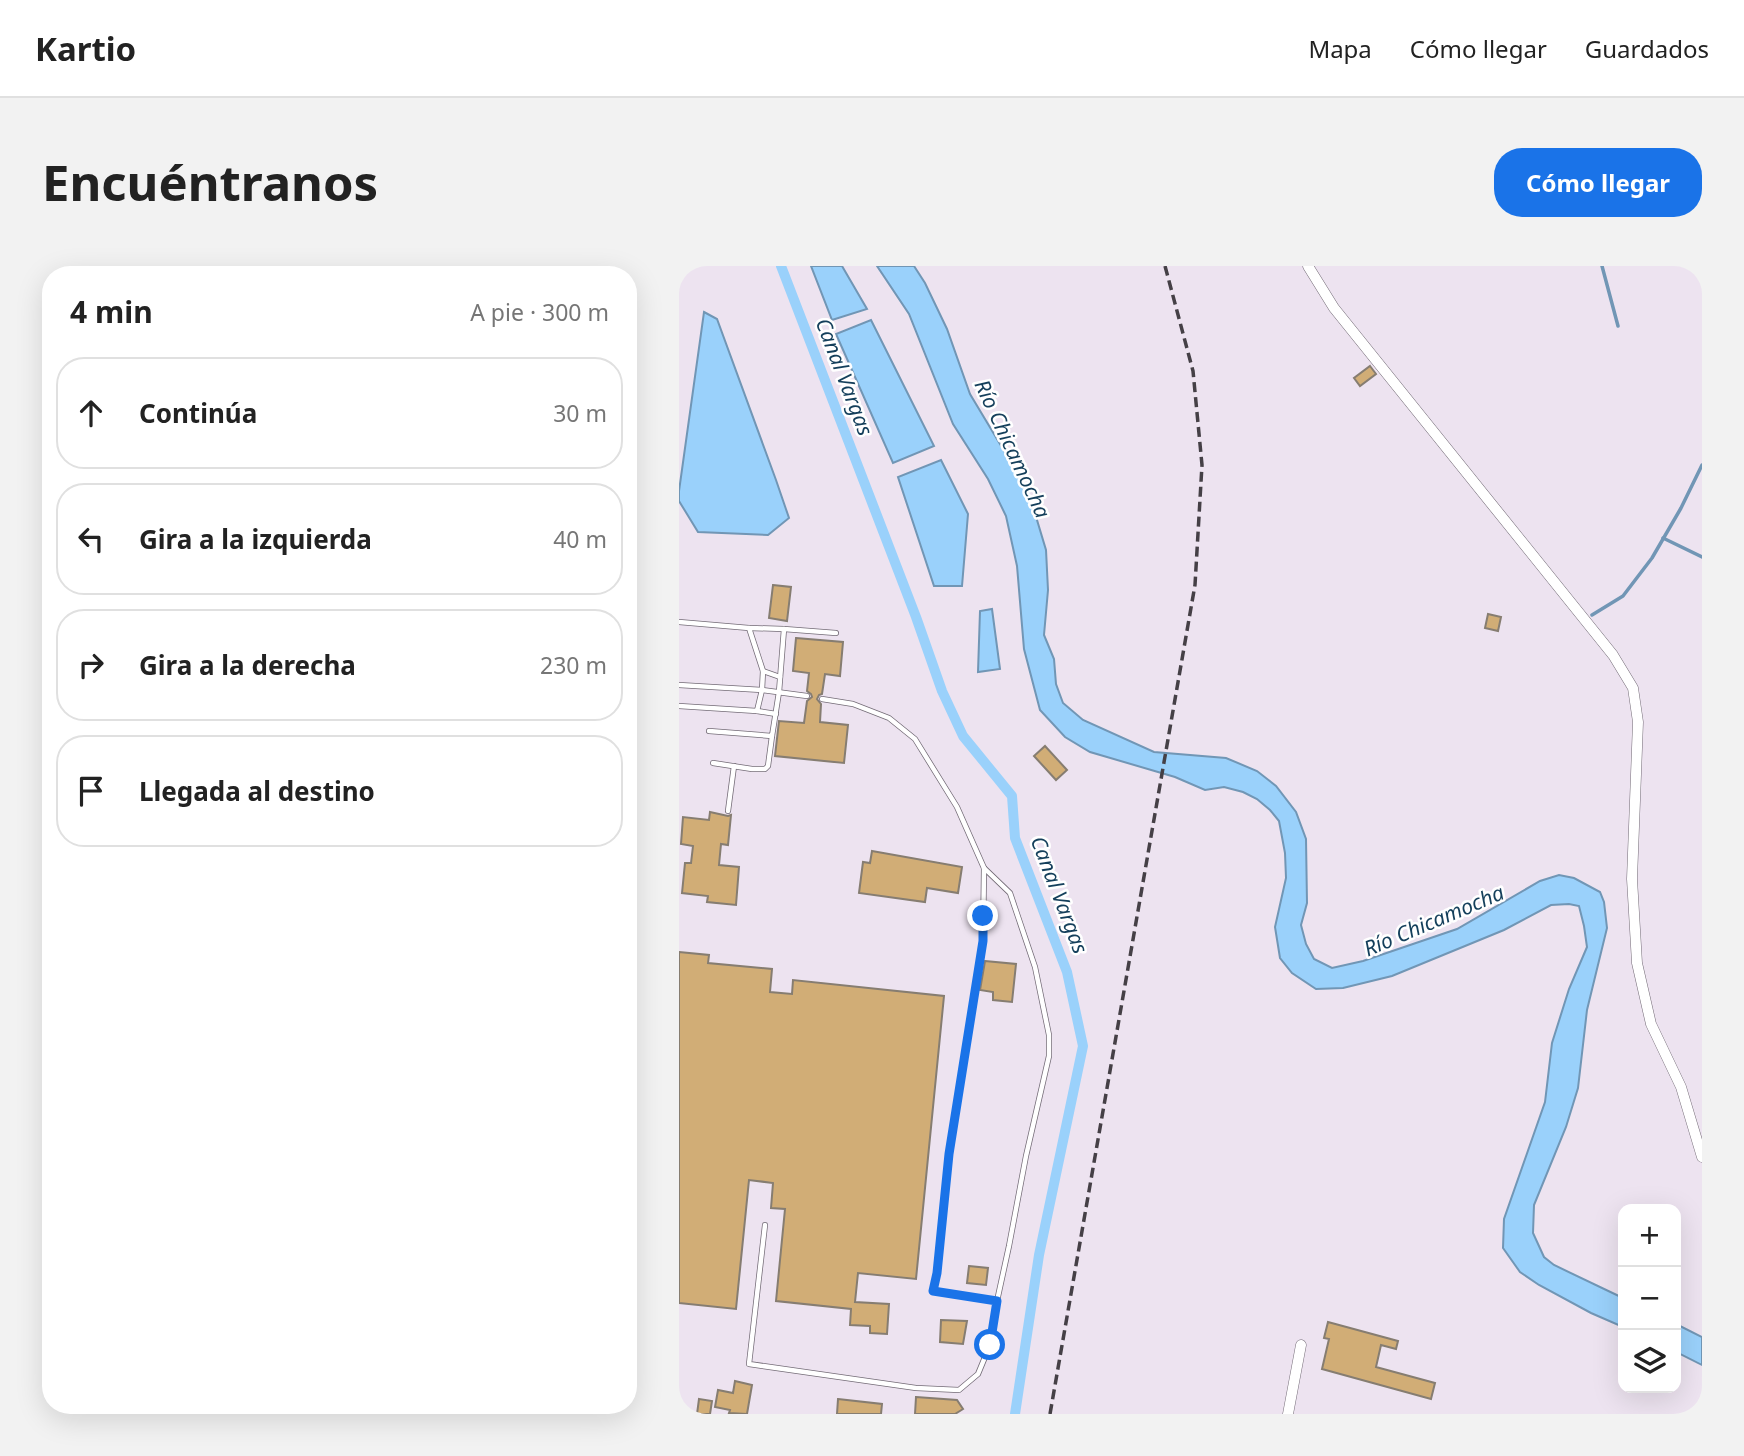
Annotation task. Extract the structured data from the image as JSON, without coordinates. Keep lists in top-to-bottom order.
{
  "water": ["Canal Vargas", "Río Chicamocha"],
  "page": {
    "header": "Kartio",
    "nav": ["Mapa", "Cómo llegar", "Guardados"],
    "buttons": "Cómo llegar",
    "title": "Encuéntranos",
    "heading": ["4 min", "A pie · 300 m"],
    "list": [
      ["Continúa", "30 m"],
      ["Gira a la izquierda", "40 m"],
      ["Gira a la derecha", "230 m"],
      "Llegada al destino"
    ],
    "map_buttons": ["+", "−"]
  }
}
